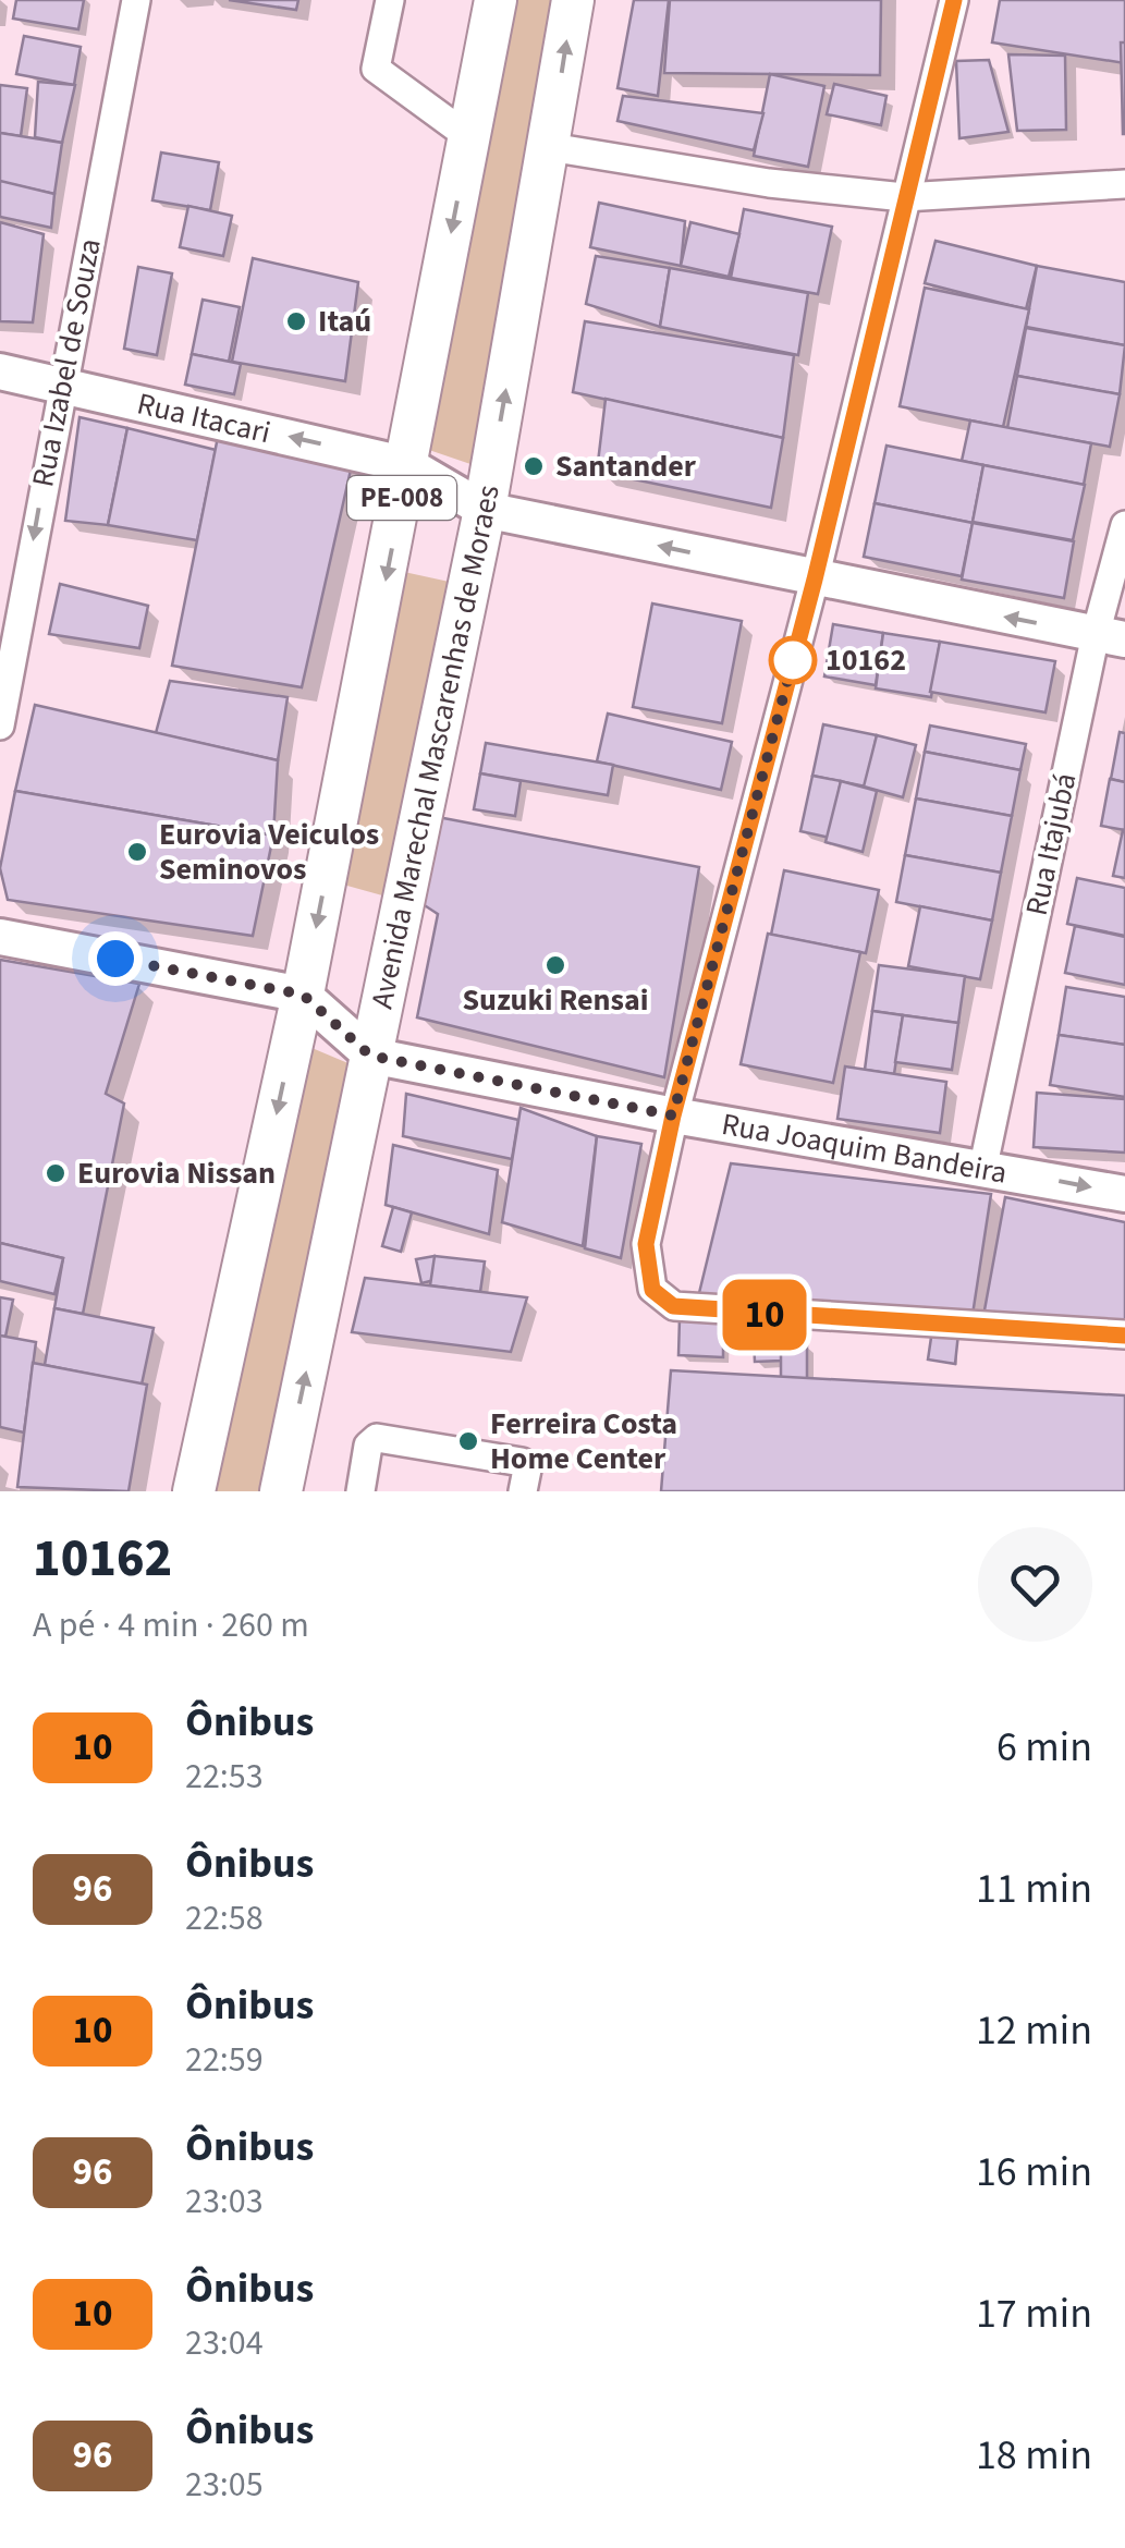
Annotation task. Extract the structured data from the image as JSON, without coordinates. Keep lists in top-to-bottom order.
{
  "streets": {
    "highway": ["PE-008", "Avenida Marechal Mascarenhas de Moraes"],
    "main road": ["Rua Itacari", "Rua Joaquim Bandeira"],
    "street": ["Rua Izabel de Souza", "Rua Itajubá"]
  },
  "crossings": [
    ["Rua Izabel de Souza", "Rua Itacari"],
    ["Rua Itacari", "PE-008"],
    ["Rua Itacari", "Avenida Marechal Mascarenhas de Moraes"],
    ["Rua Itacari", "Rua Itajubá"],
    ["Avenida Marechal Mascarenhas de Moraes", "Rua Joaquim Bandeira"],
    ["Rua Itajubá", "Rua Joaquim Bandeira"]
  ],
  "one_way": ["Rua Izabel de Souza", "Rua Itacari"],
  "places": [
    "Itaú",
    "Santander",
    "10162",
    "Eurovia Veiculos Seminovos",
    "Suzuki Rensai",
    "Eurovia Nissan",
    "Ferreira Costa Home Center"
  ],
  "lines": ["bus line 10"],
  "page": {
    "on_map": "10",
    "heading": ["10162", "A pé · 4 min · 260 m"],
    "list": [
      {
        "mark": "10",
        "name": "Ônibus",
        "note": "22:53",
        "value": "6 min"
      },
      {
        "mark": "96",
        "name": "Ônibus",
        "note": "22:58",
        "value": "11 min"
      },
      {
        "mark": "10",
        "name": "Ônibus",
        "note": "22:59",
        "value": "12 min"
      },
      {
        "mark": "96",
        "name": "Ônibus",
        "note": "23:03",
        "value": "16 min"
      },
      {
        "mark": "10",
        "name": "Ônibus",
        "note": "23:04",
        "value": "17 min"
      },
      {
        "mark": "96",
        "name": "Ônibus",
        "note": "23:05",
        "value": "18 min"
      }
    ]
  }
}
